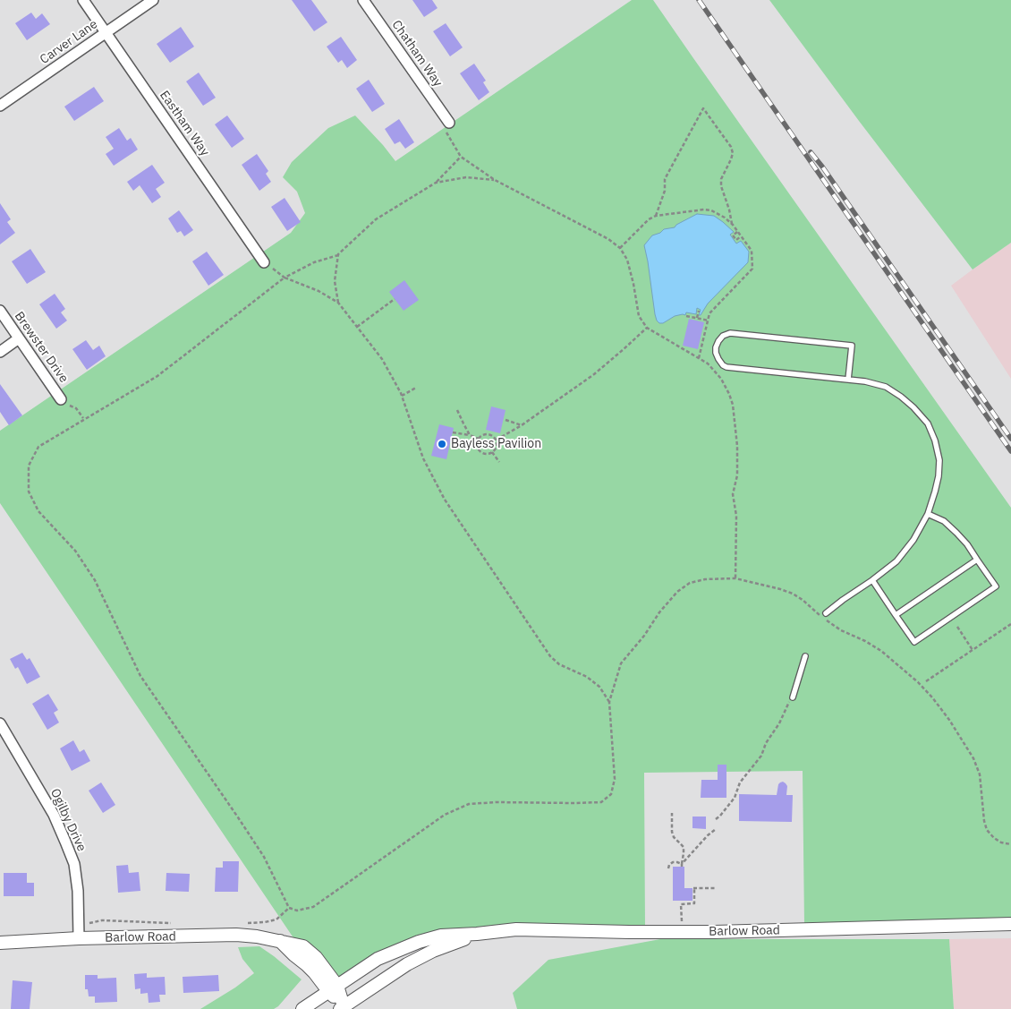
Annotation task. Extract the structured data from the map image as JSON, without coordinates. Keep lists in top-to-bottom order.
{
  "streets": {
    "street": [
      "Carver Lane",
      "Chatham Way",
      "Eastham Way",
      "Brewster Drive",
      "Ogilby Drive",
      "Barlow Road"
    ]
  },
  "crossings": [
    ["Carver Lane", "Eastham Way"],
    ["Ogilby Drive", "Barlow Road"]
  ],
  "places": ["Bayless Pavilion"]
}
